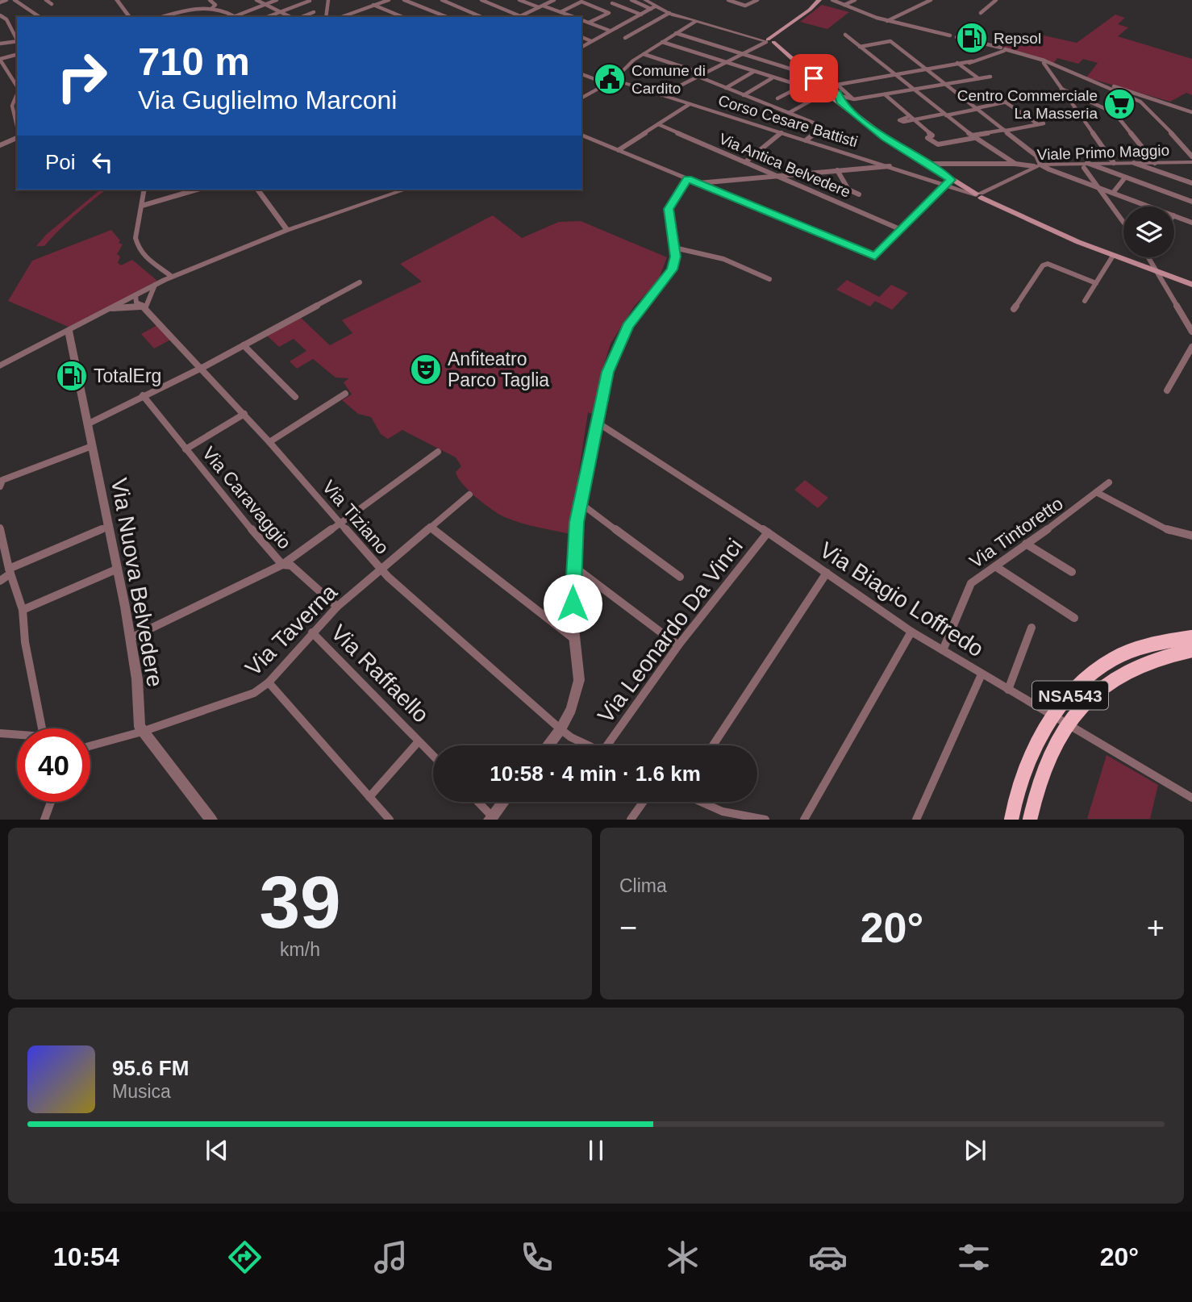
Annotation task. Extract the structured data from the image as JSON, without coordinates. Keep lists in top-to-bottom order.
{
  "streets": {
    "highway": ["NSA543"],
    "street": [
      "Corso Cesare Battisti",
      "Viale Primo Maggio",
      "Via Antica Belvedere",
      "Via Caravaggio",
      "Via Tiziano",
      "Via Tintoretto",
      "Via Nuova Belvedere",
      "Via Biagio Loffredo",
      "Via Taverna",
      "Via Leonardo Da Vinci",
      "Via Raffaello"
    ]
  },
  "crossings": [
    ["Via Caravaggio", "Via Taverna"],
    ["Via Tiziano", "Via Taverna"],
    ["Via Tintoretto", "Via Biagio Loffredo"],
    ["Via Nuova Belvedere", "Via Taverna"],
    ["Via Biagio Loffredo", "Via Leonardo Da Vinci"],
    ["Via Taverna", "Via Raffaello"]
  ],
  "places": {
    "fuel station": ["Repsol", "TotalErg"],
    "public building": ["Comune di Cardito"],
    "supermarket": ["Centro Commerciale La Masseria"],
    "theatre": ["Anfiteatro Parco Taglia"]
  },
  "page": {
    "turn": ["710 m", "Via Guglielmo Marconi"],
    "then": "Poi",
    "limit": "40",
    "trip": "10:58 · 4 min · 1.6 km",
    "tile": [
      ["39", "km/h"],
      "Clima"
    ],
    "heat": ["−", "20°", "+"],
    "song": ["95.6 FM", "Musica"],
    "tabs": ["10:54", "20°"]
  }
}
